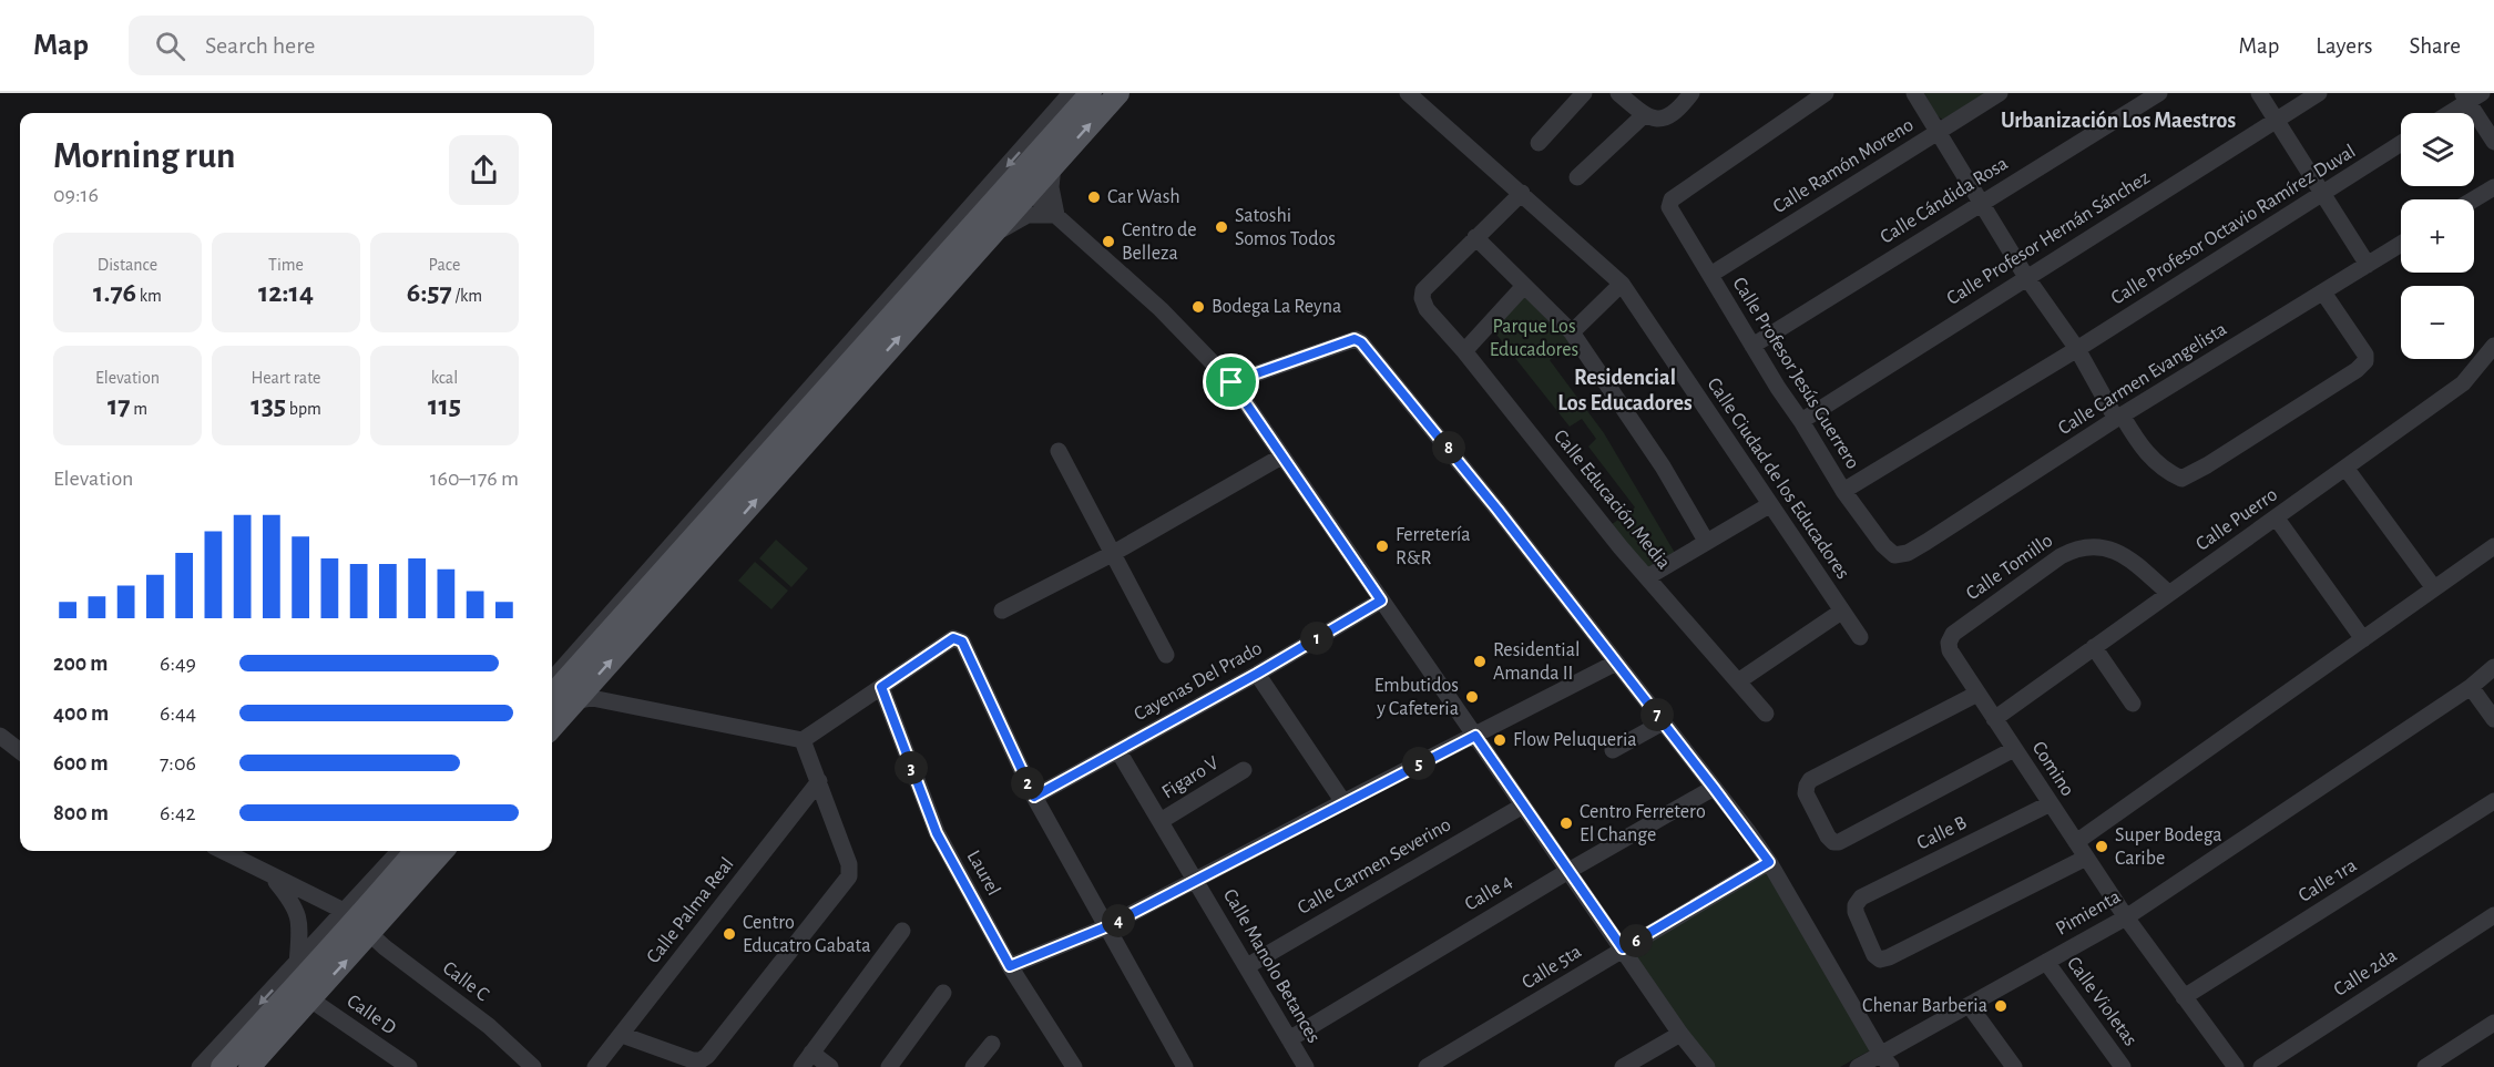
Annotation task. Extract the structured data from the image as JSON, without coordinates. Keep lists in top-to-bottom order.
{
  "streets": {
    "street": [
      "Calle Ramón Moreno",
      "Calle Cándida Rosa",
      "Calle Profesor Octavio Ramírez Duval",
      "Calle Profesor Hernán Sánchez",
      "Calle Profesor Jesús Guerrero",
      "Calle Carmen Evangelista",
      "Calle Ciudad de los Educadores",
      "Calle Educación Media",
      "Calle Puerro",
      "Calle Tomillo",
      "Cayenas Del Prado",
      "Comino",
      "Figaro V",
      "Calle B",
      "Calle Carmen Severino",
      "Laurel",
      "Calle 1ra",
      "Calle 4",
      "Calle Palma Real",
      "Pimienta",
      "Calle Manolo Betances",
      "Calle 5ta",
      "Calle 2da",
      "Calle C",
      "Calle Violetas",
      "Calle D"
    ]
  },
  "crossings": [
    ["Calle Ramón Moreno", "Calle Profesor Jesús Guerrero"],
    ["Calle Cándida Rosa", "Calle Profesor Jesús Guerrero"],
    ["Calle Profesor Octavio Ramírez Duval", "Calle Profesor Jesús Guerrero"],
    ["Calle Profesor Hernán Sánchez", "Calle Profesor Jesús Guerrero"],
    ["Calle Profesor Jesús Guerrero", "Calle Carmen Evangelista"],
    ["Calle Ciudad de los Educadores", "Calle Educación Media"],
    ["Calle Puerro", "Calle Tomillo"],
    ["Calle Puerro", "Comino"],
    ["Calle Tomillo", "Comino"],
    ["Cayenas Del Prado", "Calle Manolo Betances"],
    ["Comino", "Calle B"],
    ["Comino", "Calle 1ra"],
    ["Comino", "Pimienta"],
    ["Figaro V", "Calle Manolo Betances"],
    ["Calle Carmen Severino", "Calle Manolo Betances"],
    ["Calle 4", "Calle Manolo Betances"],
    ["Pimienta", "Calle Violetas"]
  ],
  "districts": ["Urbanización Los Maestros", "Residencial Los Educadores"],
  "parks": ["Parque Los Educadores"],
  "places": [
    "Car Wash",
    "Satoshi Somos Todos",
    "Centro de Belleza",
    "Bodega La Reyna",
    "Ferretería R&R",
    "Residential Amanda II",
    "Embutidos y Cafeteria",
    "Flow Peluqueria",
    "Centro Ferretero El Change",
    "Super Bodega Caribe",
    "Centro Educatro Gabata",
    "Chenar Barberia"
  ],
  "page": {
    "header": "Map",
    "search": "Search here",
    "nav": ["Map", "Layers", "Share"],
    "map_buttons": ["+", "−"],
    "heading": ["Morning run", "09:16"],
    "stats": [
      ["Distance", "1.76 km"],
      ["Time", "12:14"],
      ["Pace", "6:57 /km"],
      ["Elevation", "17 m"],
      ["Heart rate", "135 bpm"],
      ["kcal", "115"]
    ],
    "pins": [
      "8",
      "1",
      "7",
      "5",
      "3",
      "2",
      "4",
      "6"
    ],
    "chart": ["Elevation", "160–176 m"],
    "list": [
      {
        "name": "200 m",
        "note": "6:49"
      },
      {
        "name": "400 m",
        "note": "6:44"
      },
      {
        "name": "600 m",
        "note": "7:06"
      },
      {
        "name": "800 m",
        "note": "6:42"
      }
    ]
  }
}
